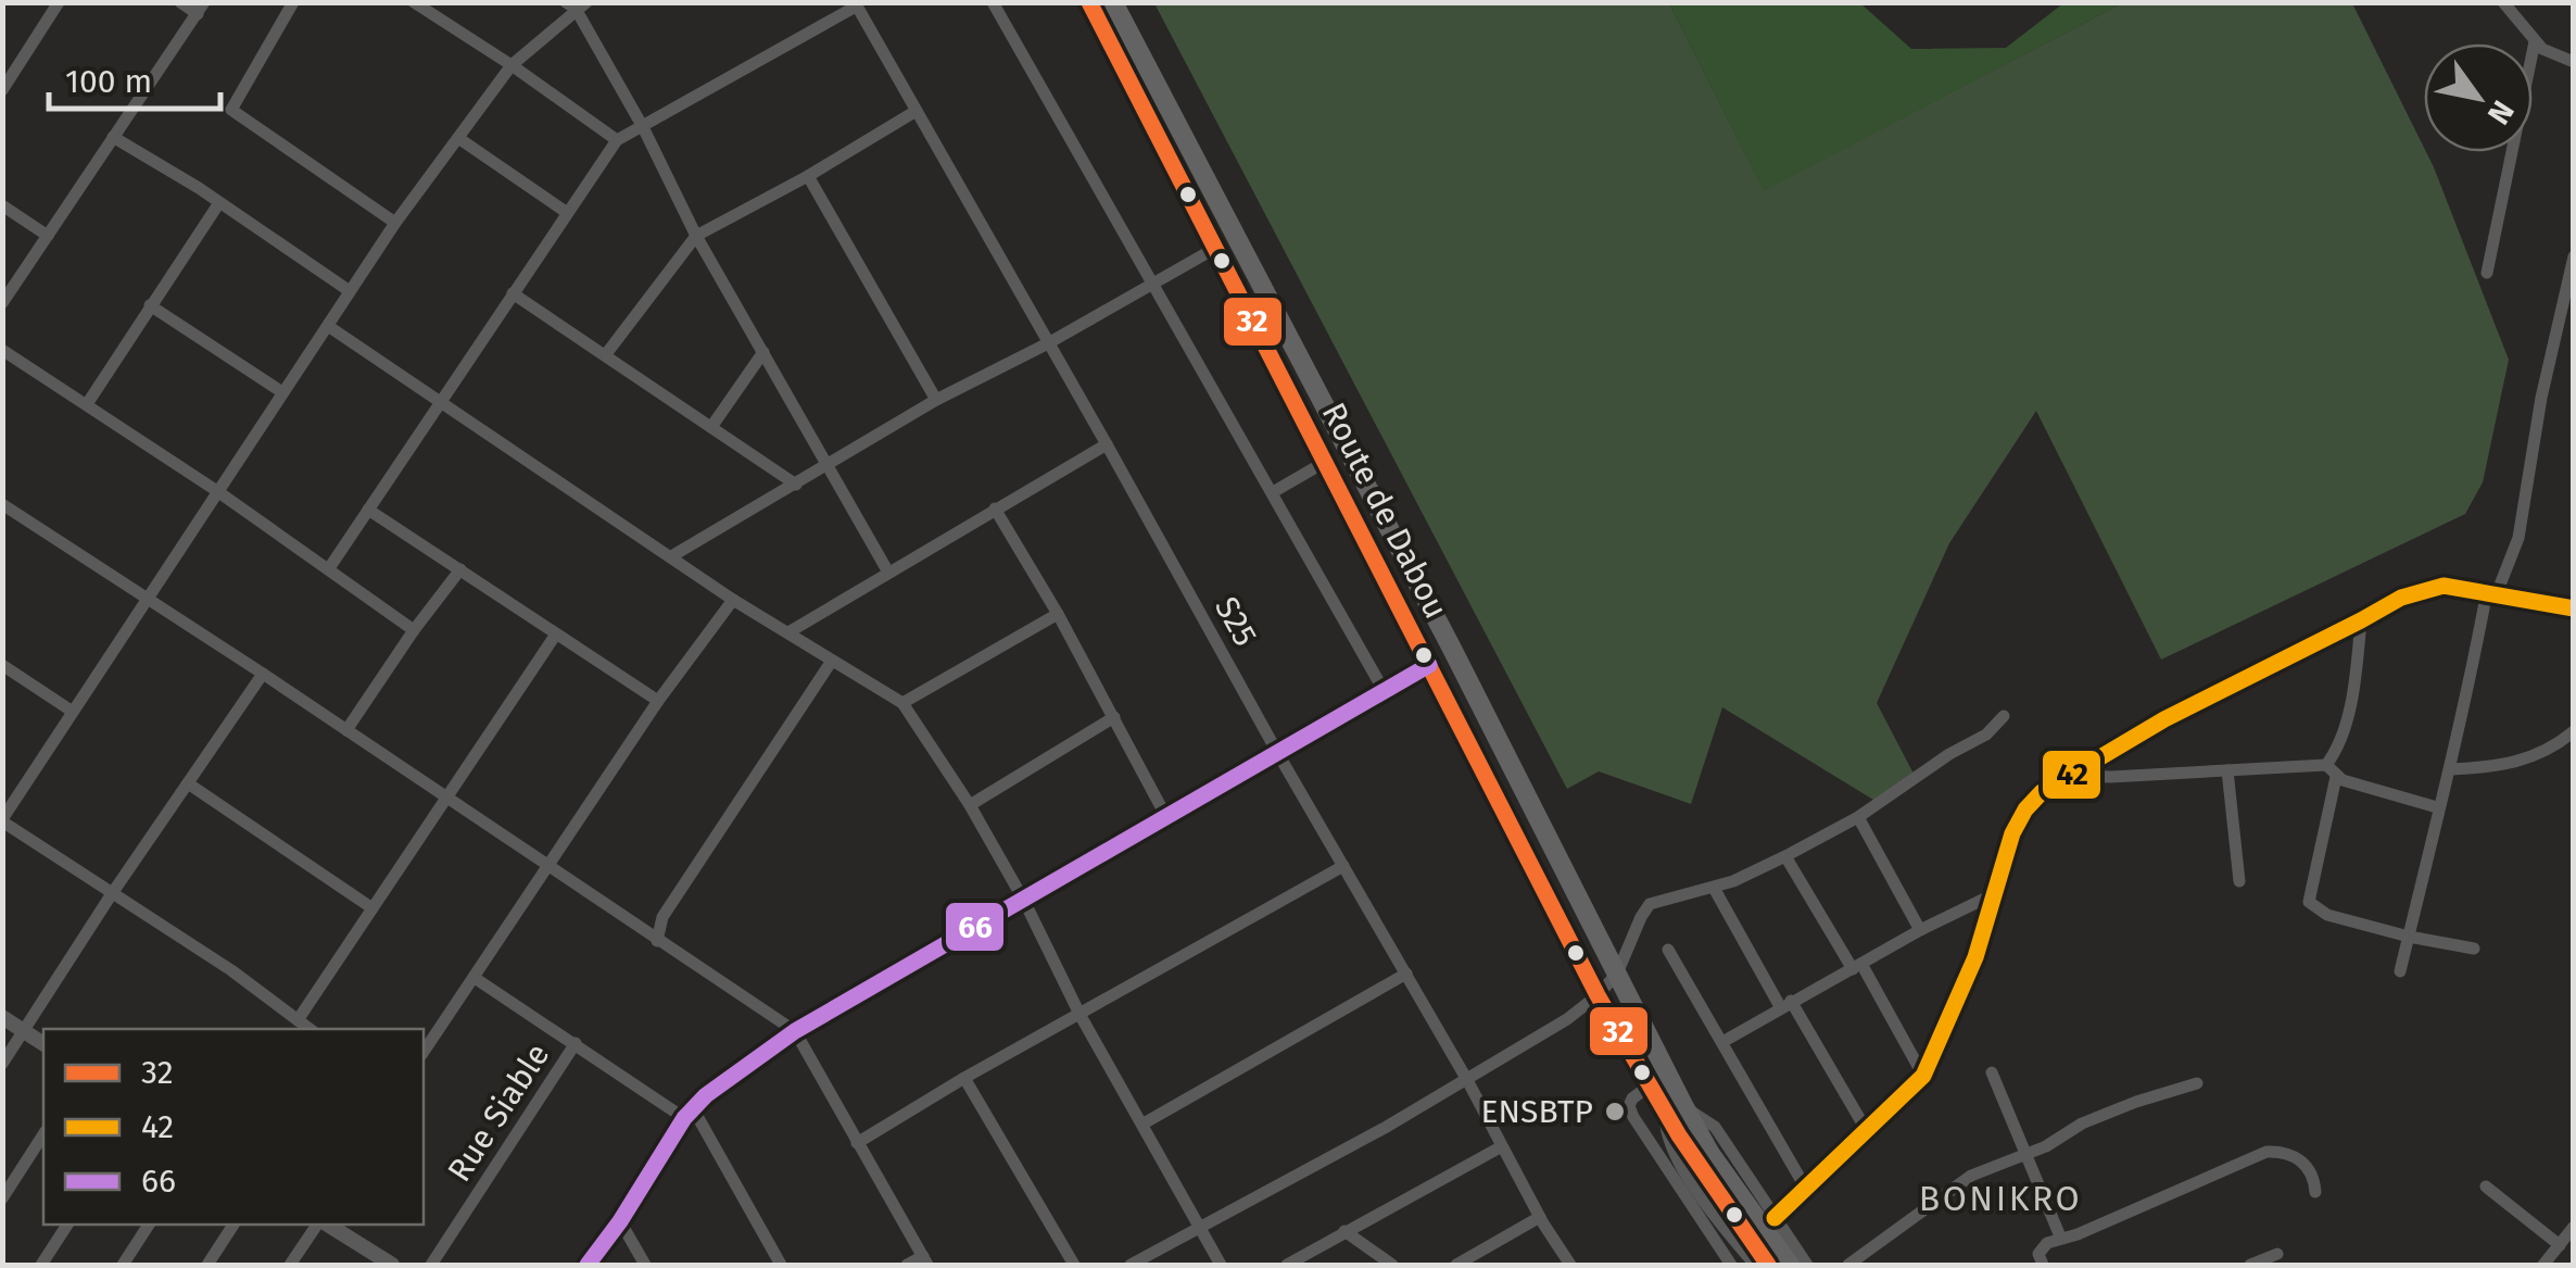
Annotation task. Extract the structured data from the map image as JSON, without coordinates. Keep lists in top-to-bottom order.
{
  "streets": {
    "main road": ["Route de Dabou"],
    "street": ["S25", "Rue Siable"]
  },
  "districts": ["BONIKRO"],
  "places": ["ENSBTP"],
  "lines": ["transit line 32", "transit line 42", "transit line 66"],
  "legend": ["32", "42", "66"],
  "scale_bar": "100 m",
  "north": "bottom right"
}
